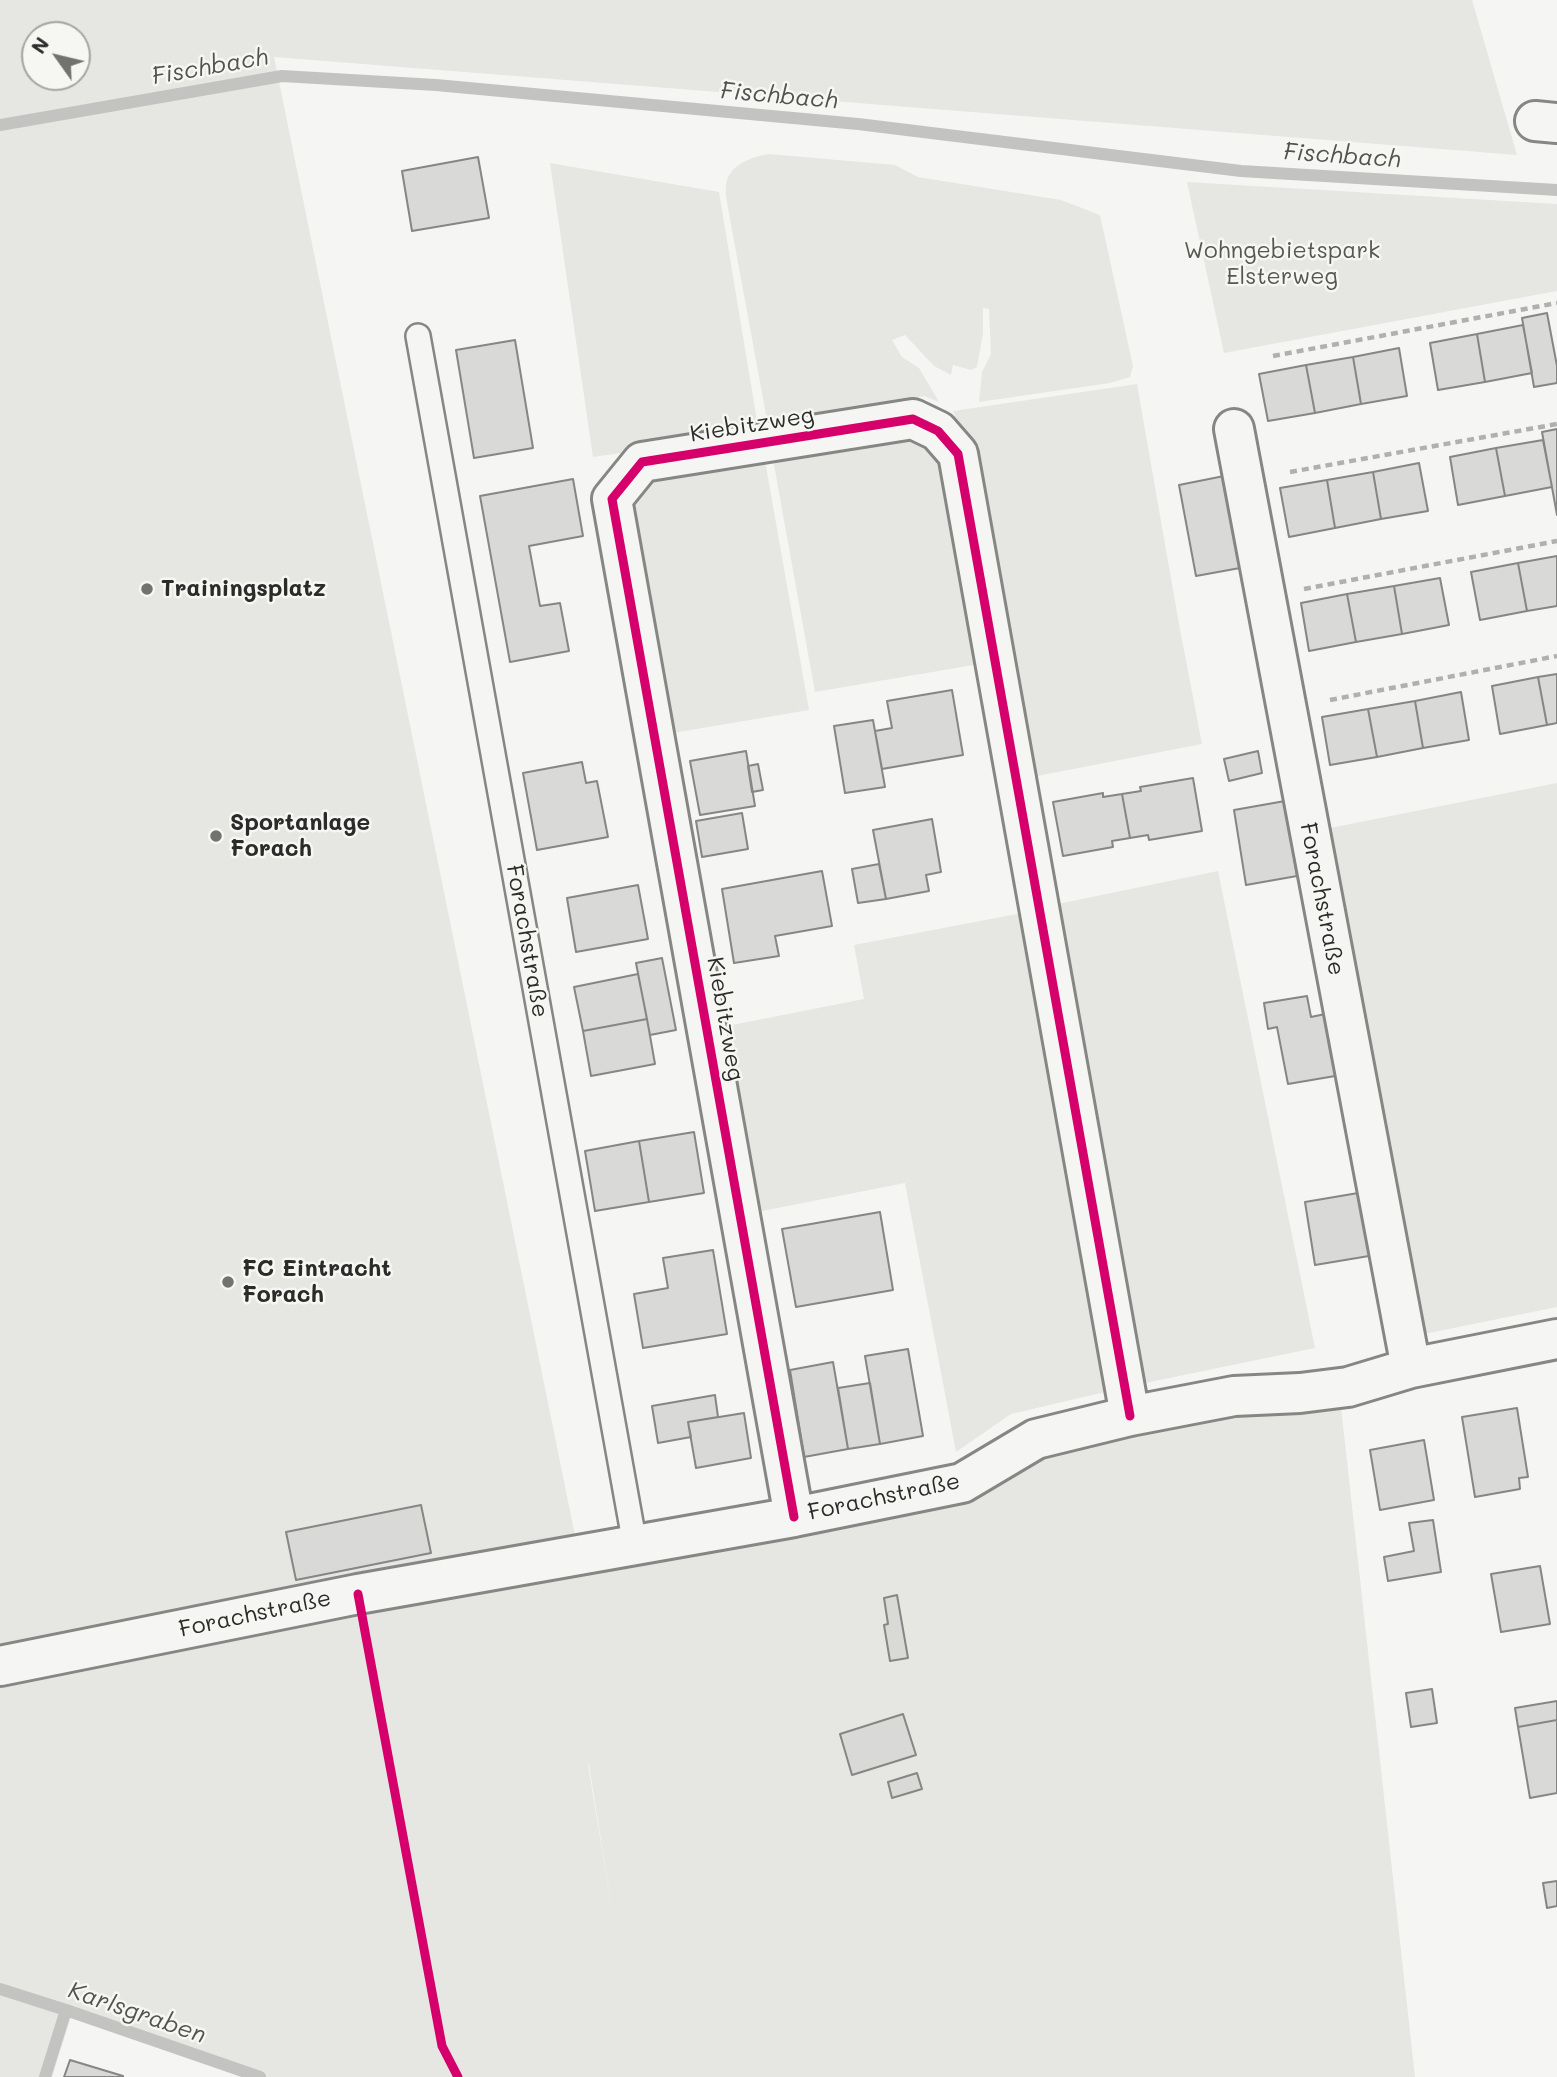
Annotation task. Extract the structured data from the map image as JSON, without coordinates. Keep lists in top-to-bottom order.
{
  "streets": {
    "street": ["Kiebitzweg", "Forachstraße"]
  },
  "crossings": [
    ["Kiebitzweg", "Forachstraße"]
  ],
  "water": ["Fischbach", "Karlsgraben"],
  "parks": ["Wohngebietspark Elsterweg"],
  "places": ["Trainingsplatz", "Sportanlage Forach", "FC Eintracht Forach"],
  "north": "top left"
}
